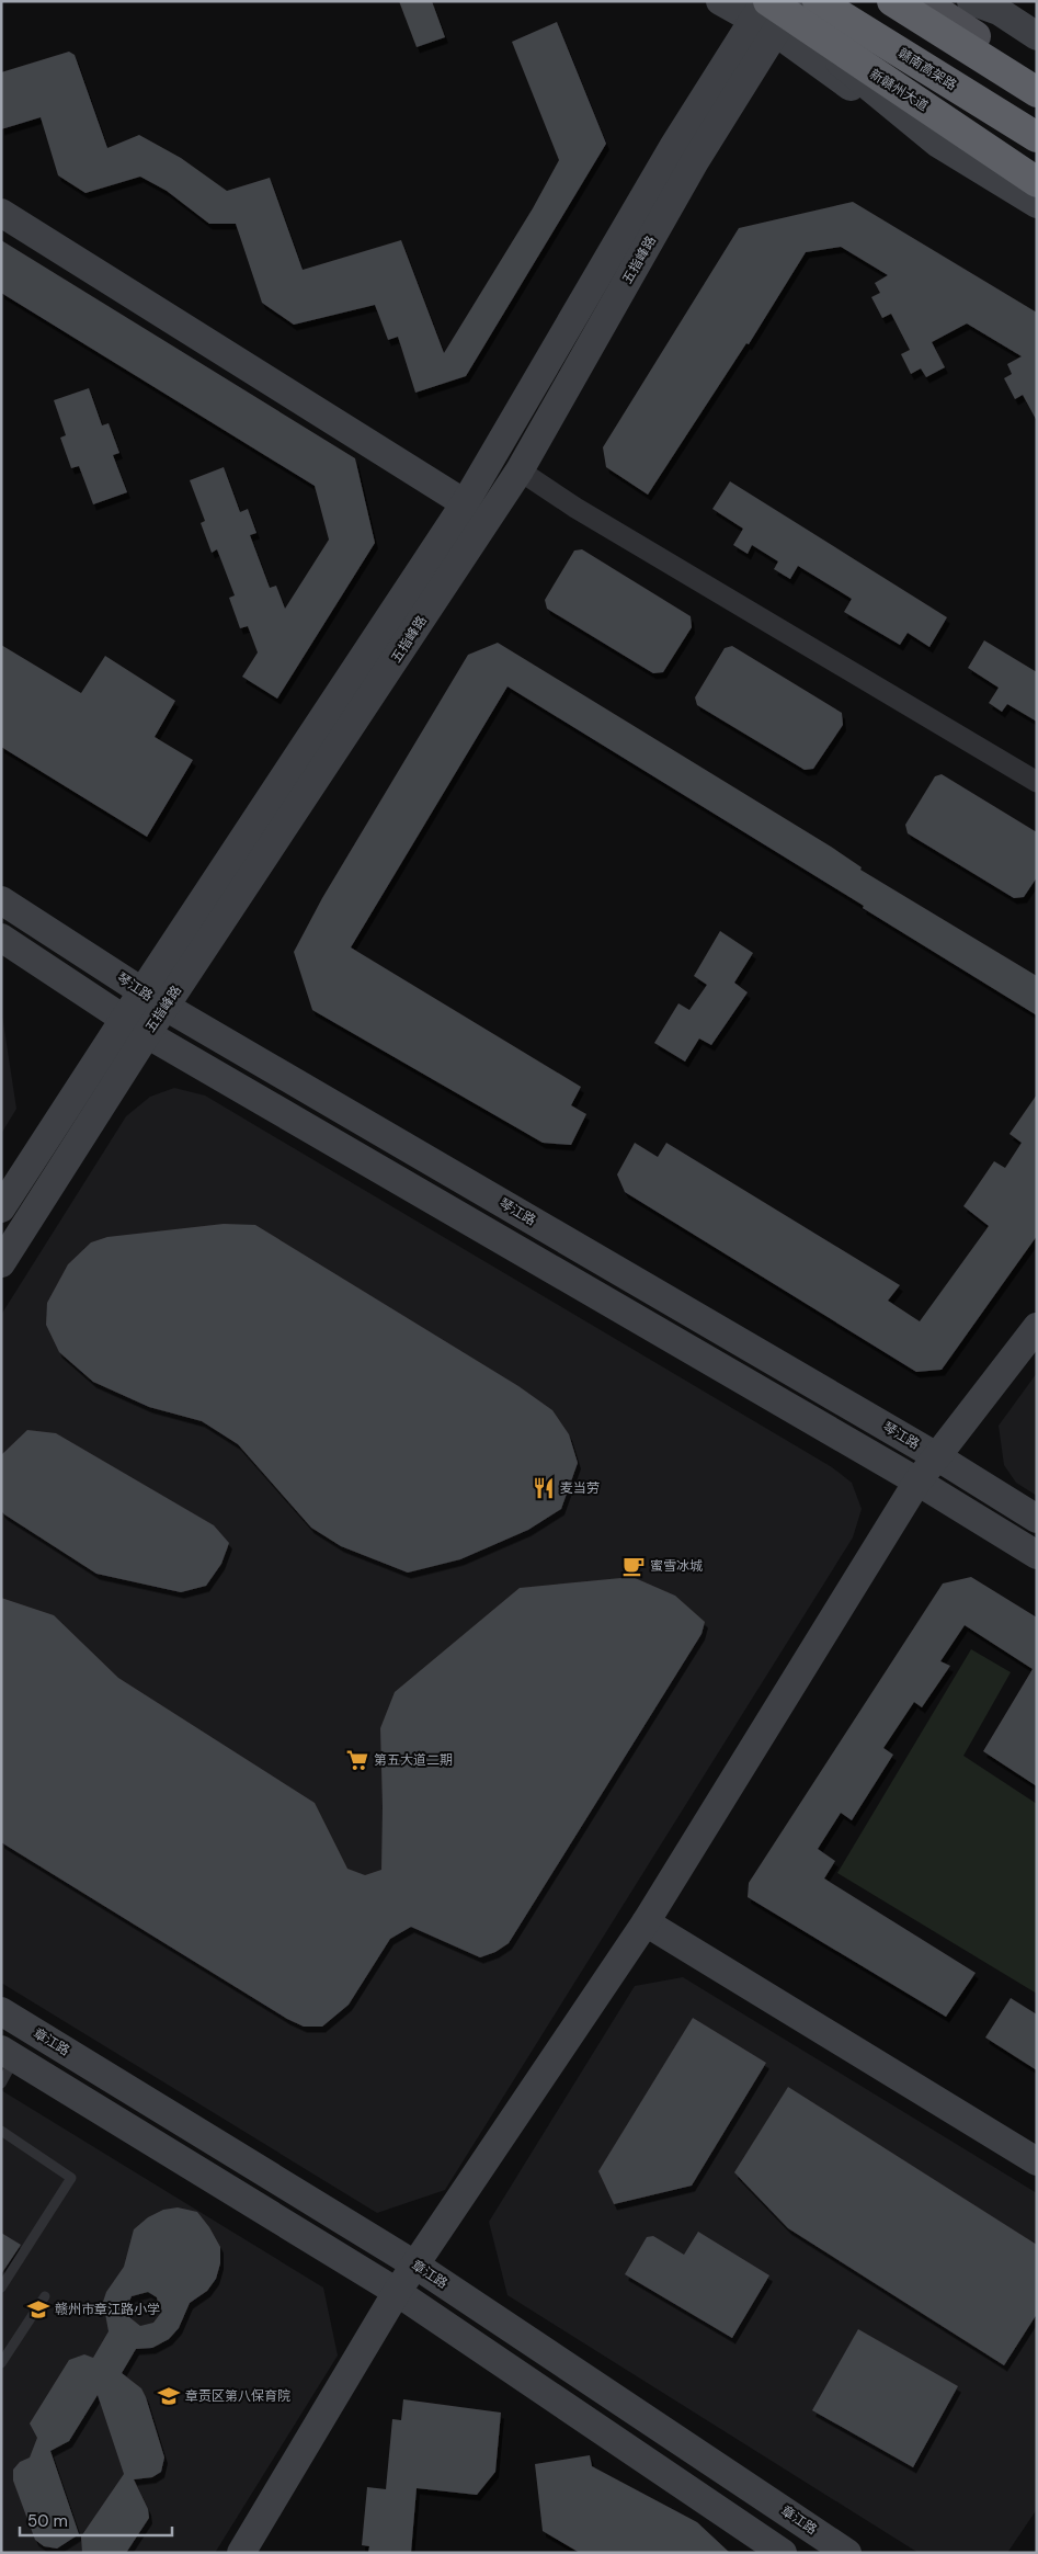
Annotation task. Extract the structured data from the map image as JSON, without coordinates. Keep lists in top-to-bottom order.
{
  "streets": {
    "highway": ["赣南高架路"],
    "main road": ["五指峰路", "琴江路", "章江路"]
  },
  "crossings": [
    ["五指峰路", "琴江路"]
  ],
  "places": {
    "restaurant": ["麦当劳"],
    "cafe": ["蜜雪冰城"],
    "supermarket": ["第五大道二期"],
    "school or university": ["赣州市章江路小学", "章贡区第八保育院"]
  },
  "scale_bar": "50 m"
}
